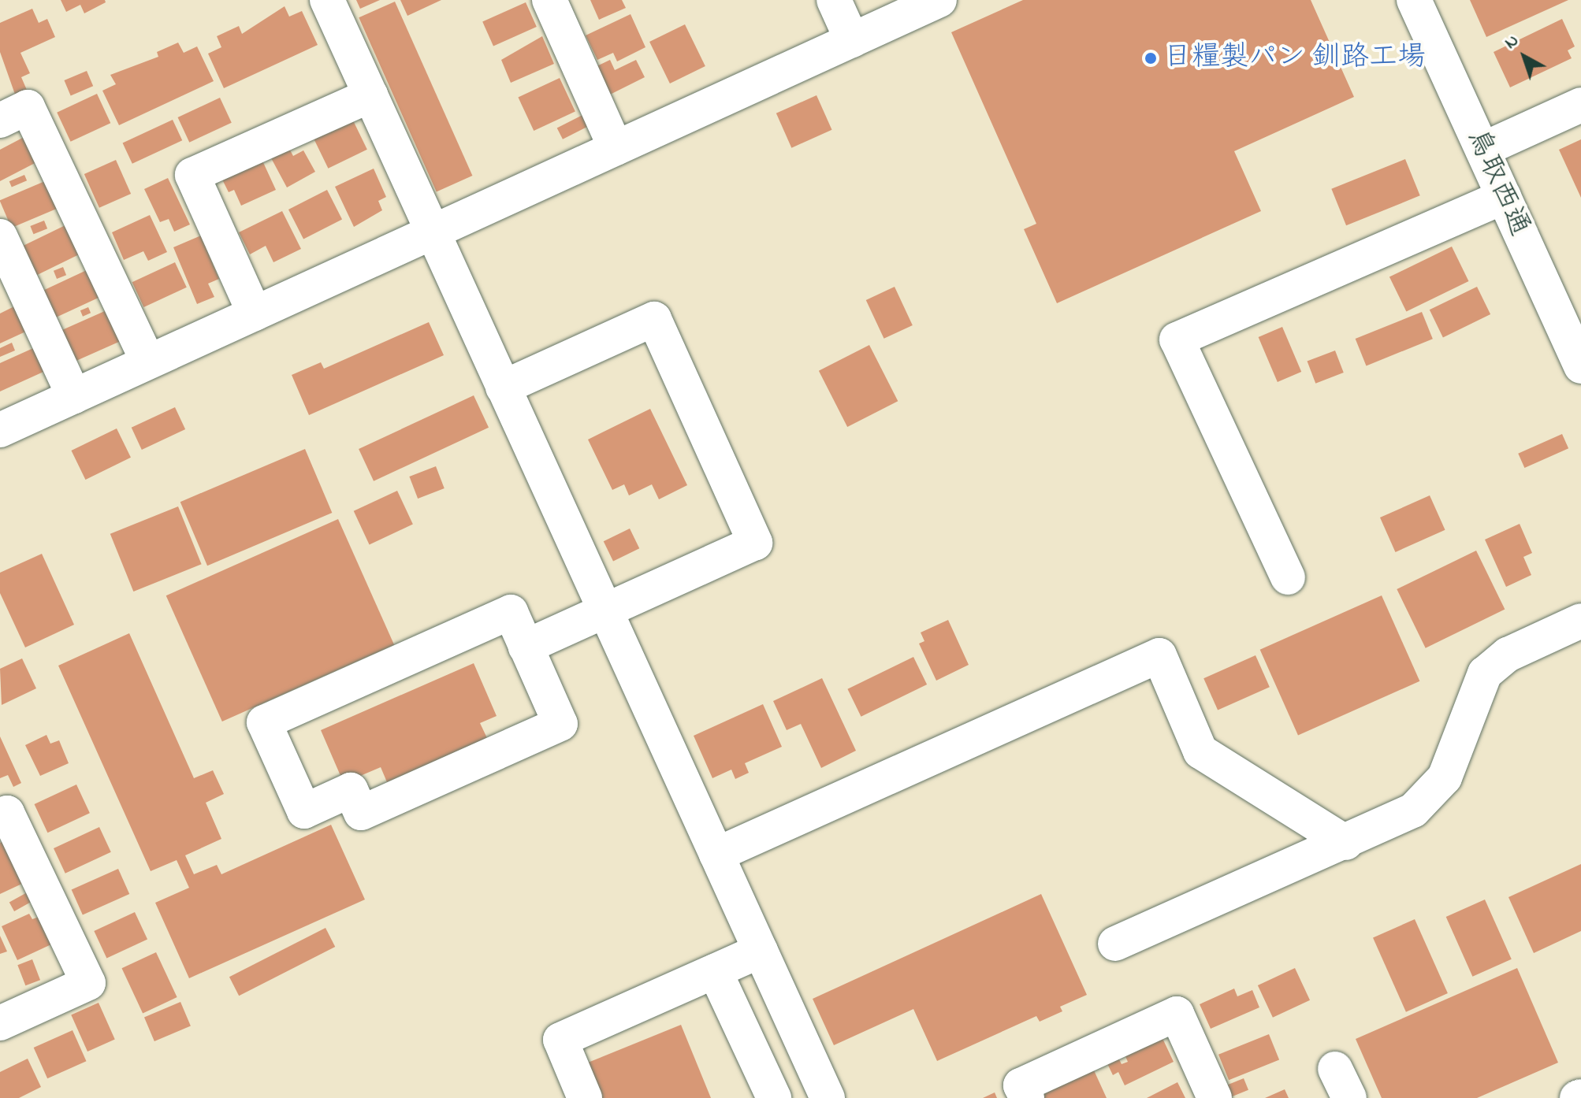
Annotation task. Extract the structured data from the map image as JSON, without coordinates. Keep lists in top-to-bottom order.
{
  "streets": {
    "street": ["鳥取西通"]
  },
  "places": ["日糧製パン 釧路工場"],
  "north": "top left"
}
